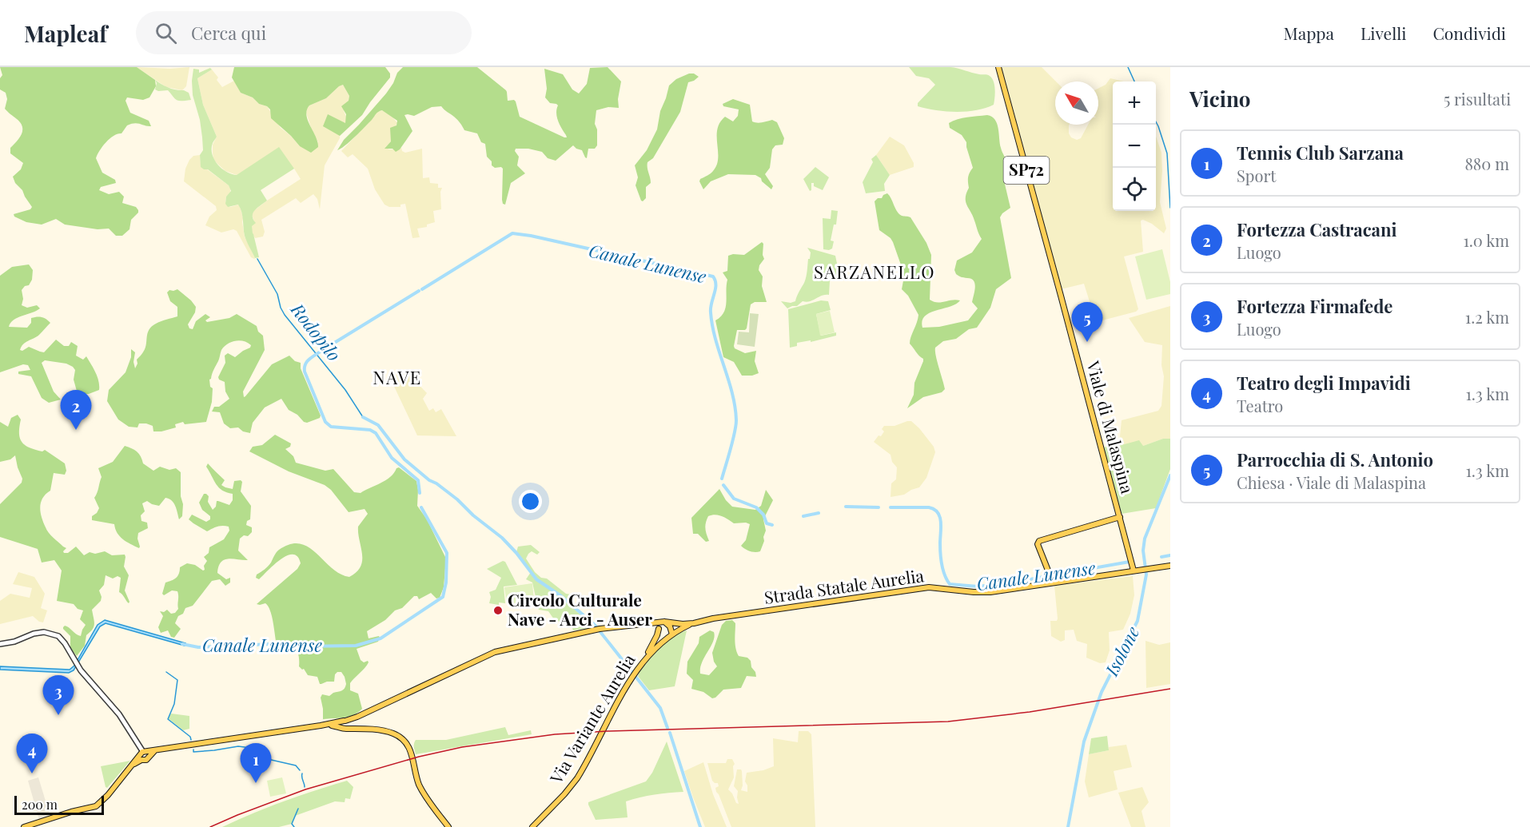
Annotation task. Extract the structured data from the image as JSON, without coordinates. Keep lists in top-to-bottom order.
{
  "streets": {
    "main road": [
      "SP72",
      "Viale di Malaspina",
      "Strada Statale Aurelia",
      "Via Variante Aurelia"
    ]
  },
  "crossings": [
    ["SP72", "Viale di Malaspina"],
    ["SP72", "Strada Statale Aurelia"],
    ["Strada Statale Aurelia", "Via Variante Aurelia"]
  ],
  "districts": ["SARZANELLO", "NAVE"],
  "water": ["Canale Lunense", "Rodopilo", "Isolone"],
  "places": ["Circolo Culturale Nave - Arci - Auser"],
  "scale_bar": "200 m",
  "north": "top left",
  "page": {
    "header": "Mapleaf",
    "search": "Cerca qui",
    "nav": ["Mappa", "Livelli", "Condividi"],
    "heading": ["Vicino", "5 risultati"],
    "map_buttons": ["+", "−"],
    "list": [
      {
        "mark": "1",
        "name": "Tennis Club Sarzana",
        "note": "Sport",
        "value": "880 m"
      },
      {
        "mark": "2",
        "name": "Fortezza Castracani",
        "note": "Luogo",
        "value": "1.0 km"
      },
      {
        "mark": "3",
        "name": "Fortezza Firmafede",
        "note": "Luogo",
        "value": "1.2 km"
      },
      {
        "mark": "4",
        "name": "Teatro degli Impavidi",
        "note": "Teatro",
        "value": "1.3 km"
      },
      {
        "mark": "5",
        "name": "Parrocchia di S. Antonio",
        "note": "Chiesa · Viale di Malaspina",
        "value": "1.3 km"
      }
    ],
    "pins": [
      "5",
      "2",
      "3",
      "4",
      "1"
    ],
    "scale": "200 m"
  }
}
